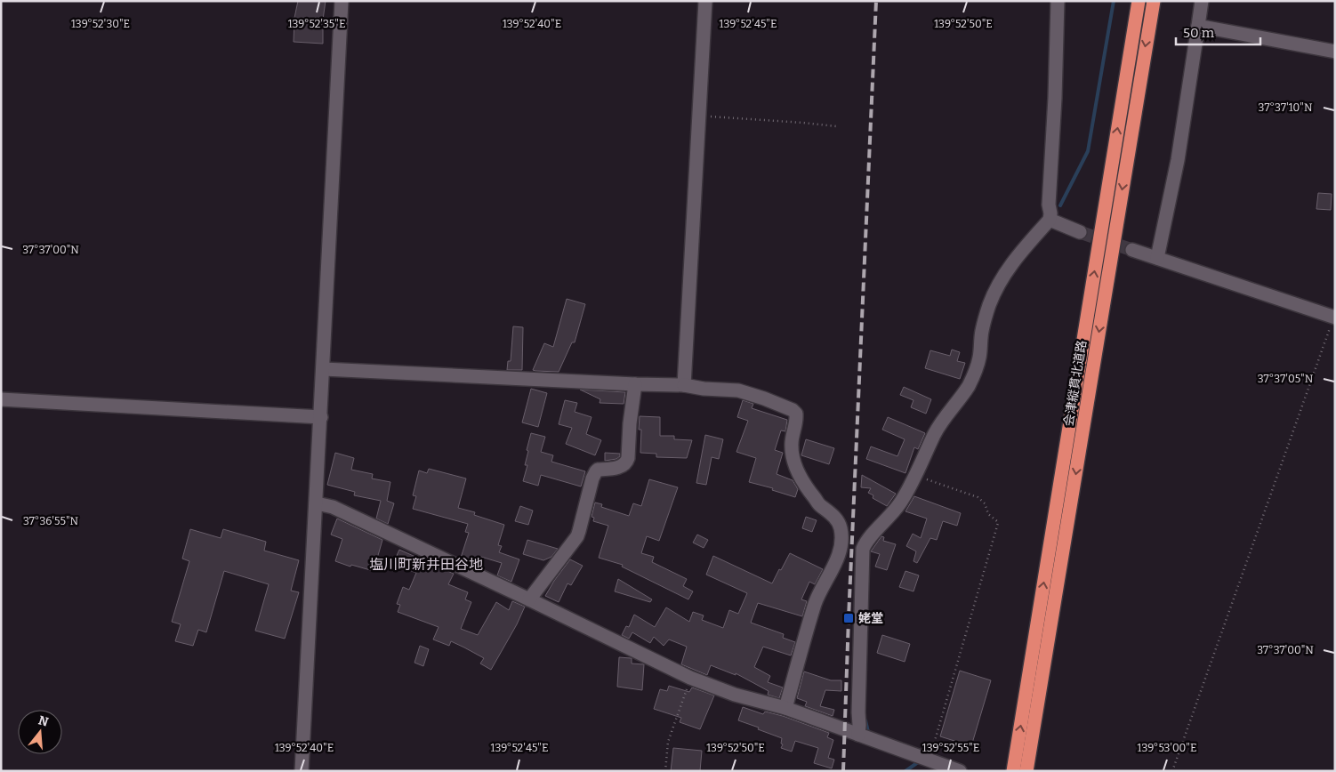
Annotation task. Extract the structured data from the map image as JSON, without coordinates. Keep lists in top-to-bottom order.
{
  "streets": {
    "highway": ["会津縦貫北道路"]
  },
  "districts": ["塩川町新井田谷地"],
  "places": {
    "transit": ["姥堂"]
  },
  "scale_bar": "50 m",
  "north": "top",
  "coordinates": [
    "139°52'30\"E",
    "139°52'35\"E",
    "139°52'40\"E",
    "139°52'45\"E",
    "139°52'50\"E",
    "37°37'10\"N",
    "37°37'00\"N",
    "37°37'05\"N",
    "37°36'55\"N",
    "139°52'55\"E",
    "139°53'00\"E"
  ]
}
